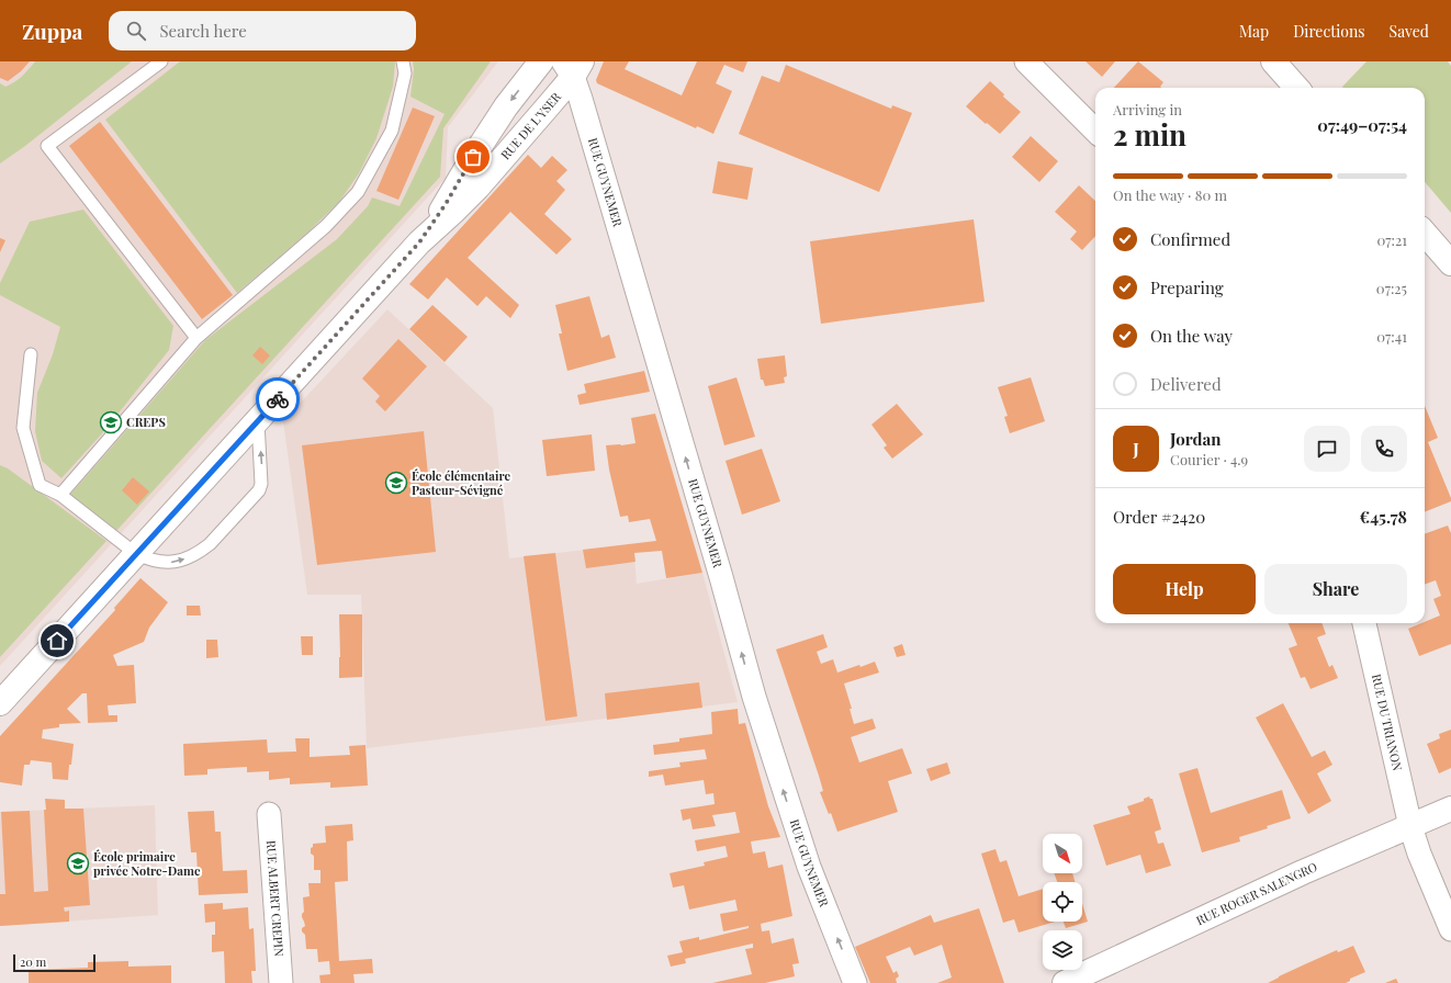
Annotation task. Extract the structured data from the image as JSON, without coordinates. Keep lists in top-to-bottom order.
{
  "streets": {
    "street": [
      "RUE DE L'YSER",
      "RUE GUYNEMER",
      "RUE DU TRIANON",
      "RUE ROGER SALENGRO",
      "RUE ALBERT CREPIN"
    ]
  },
  "crossings": [
    ["RUE DE L'YSER", "RUE GUYNEMER"],
    ["RUE DU TRIANON", "RUE ROGER SALENGRO"]
  ],
  "one_way": ["RUE GUYNEMER"],
  "places": {
    "school or university": ["CREPS", "École élémentaire Pasteur-Sévigné", "École primaire privée Notre-Dame"]
  },
  "scale_bar": "20 m",
  "north": "bottom right",
  "page": {
    "header": "Zuppa",
    "search": "Search here",
    "nav": ["Map", "Directions", "Saved"],
    "heading": ["2 min", "Arriving in", "07:49–07:54"],
    "panel": [
      "Jordan",
      "Courier · 4.9",
      "Order #2420",
      "€45.78"
    ],
    "bar": "On the way · 80 m",
    "list": [
      ["Confirmed", "07:21"],
      ["Preparing", "07:25"],
      ["On the way", "07:41"],
      "Delivered"
    ],
    "round": "J",
    "buttons": ["Help", "Share"],
    "scale": "20 m"
  }
}
